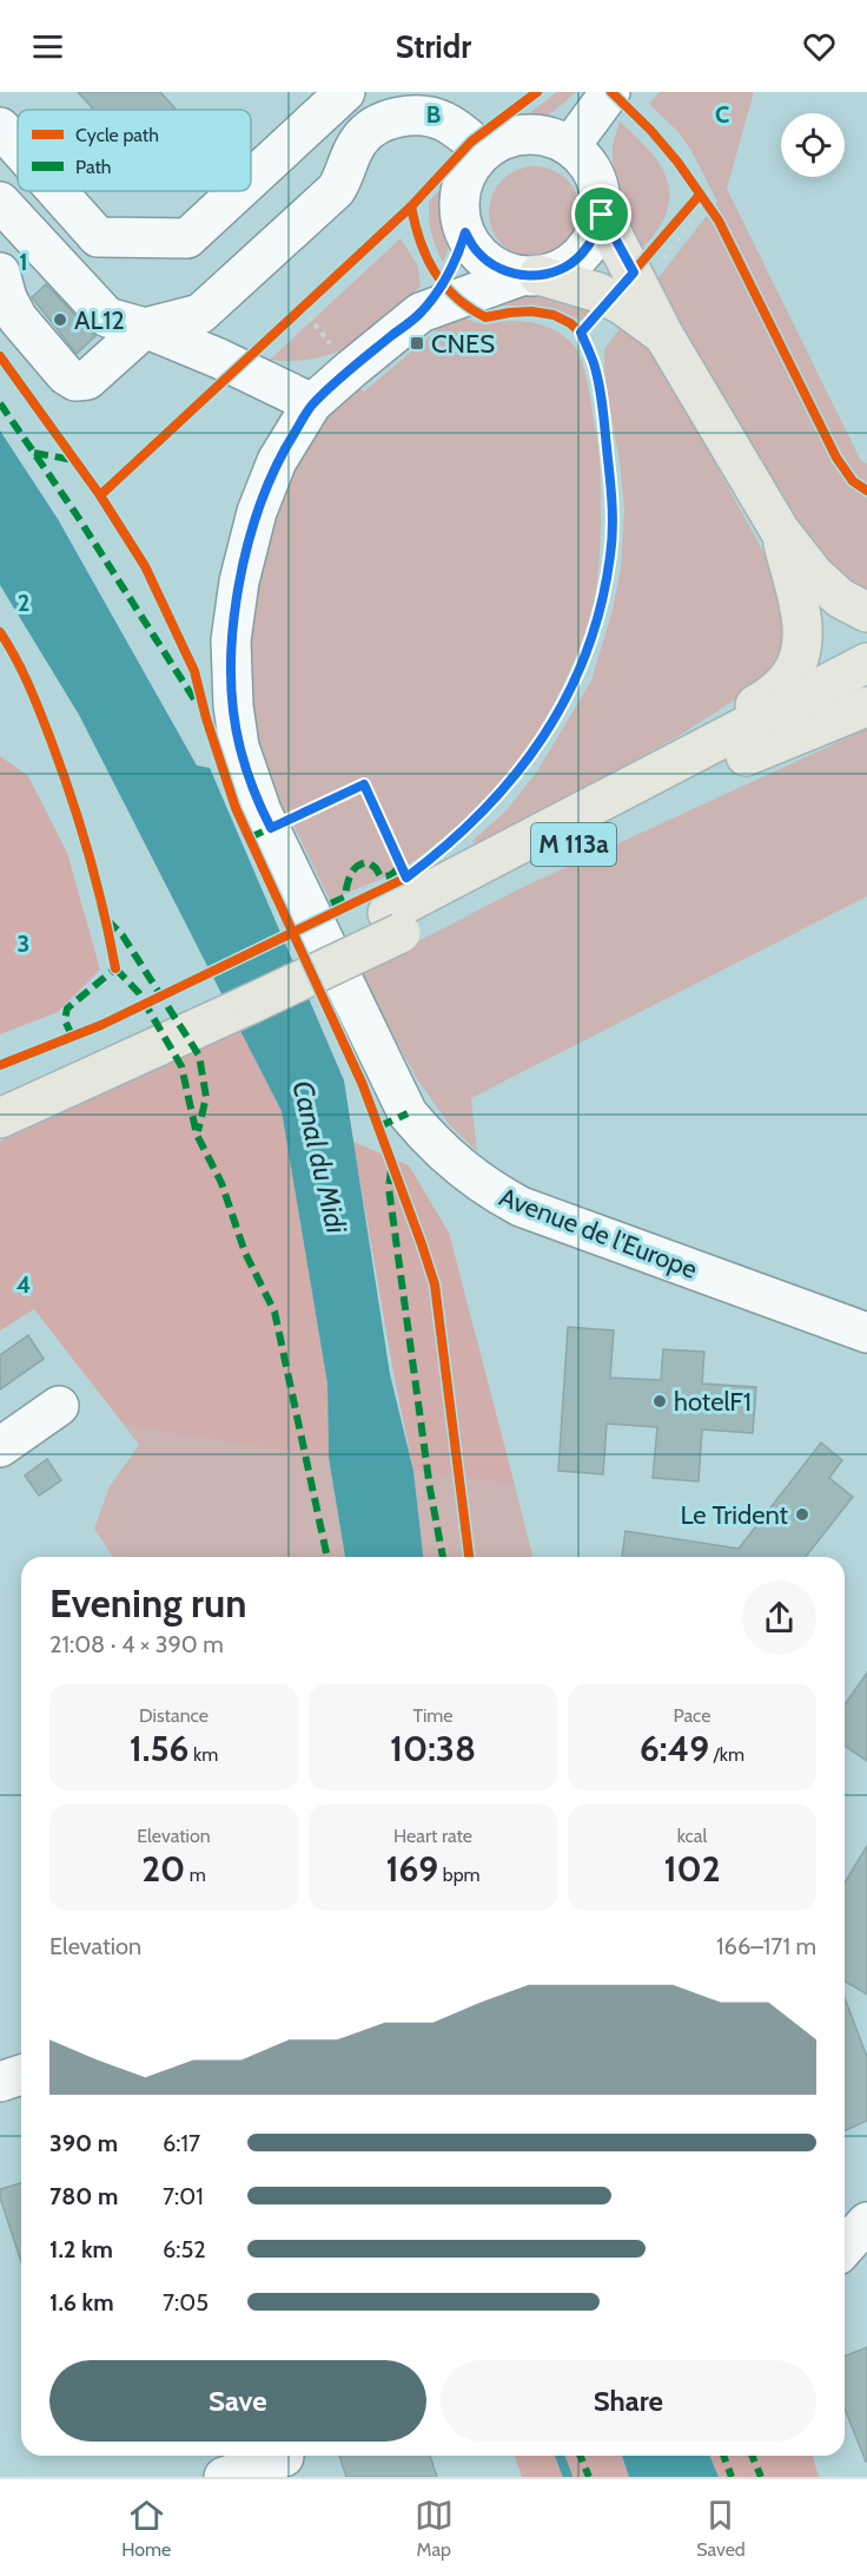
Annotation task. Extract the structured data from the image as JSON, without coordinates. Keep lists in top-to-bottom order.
{
  "streets": {
    "main road": ["M 113a"],
    "street": ["Avenue de l'Europe"]
  },
  "water": ["Canal du Midi"],
  "places": {
    "other": ["AL12", "hotelF1", "Le Trident"],
    "transit": ["CNES"]
  },
  "legend": ["Cycle path", "Path"],
  "page": {
    "header": "Stridr",
    "heading": ["Evening run", "21:08 · 4 × 390 m"],
    "stats": [
      ["Distance", "1.56 km"],
      ["Time", "10:38"],
      ["Pace", "6:49 /km"],
      ["Elevation", "20 m"],
      ["Heart rate", "169 bpm"],
      ["kcal", "102"]
    ],
    "chart": ["Elevation", "166–171 m"],
    "list": [
      {
        "name": "390 m",
        "note": "6:17"
      },
      {
        "name": "780 m",
        "note": "7:01"
      },
      {
        "name": "1.2 km",
        "note": "6:52"
      },
      {
        "name": "1.6 km",
        "note": "7:05"
      }
    ],
    "buttons": ["Save", "Share"],
    "tabs": ["Home", "Map", "Saved"]
  },
  "grid": {
    "columns": ["B", "C"],
    "rows": [
      "1",
      "2",
      "3",
      "4"
    ]
  }
}
